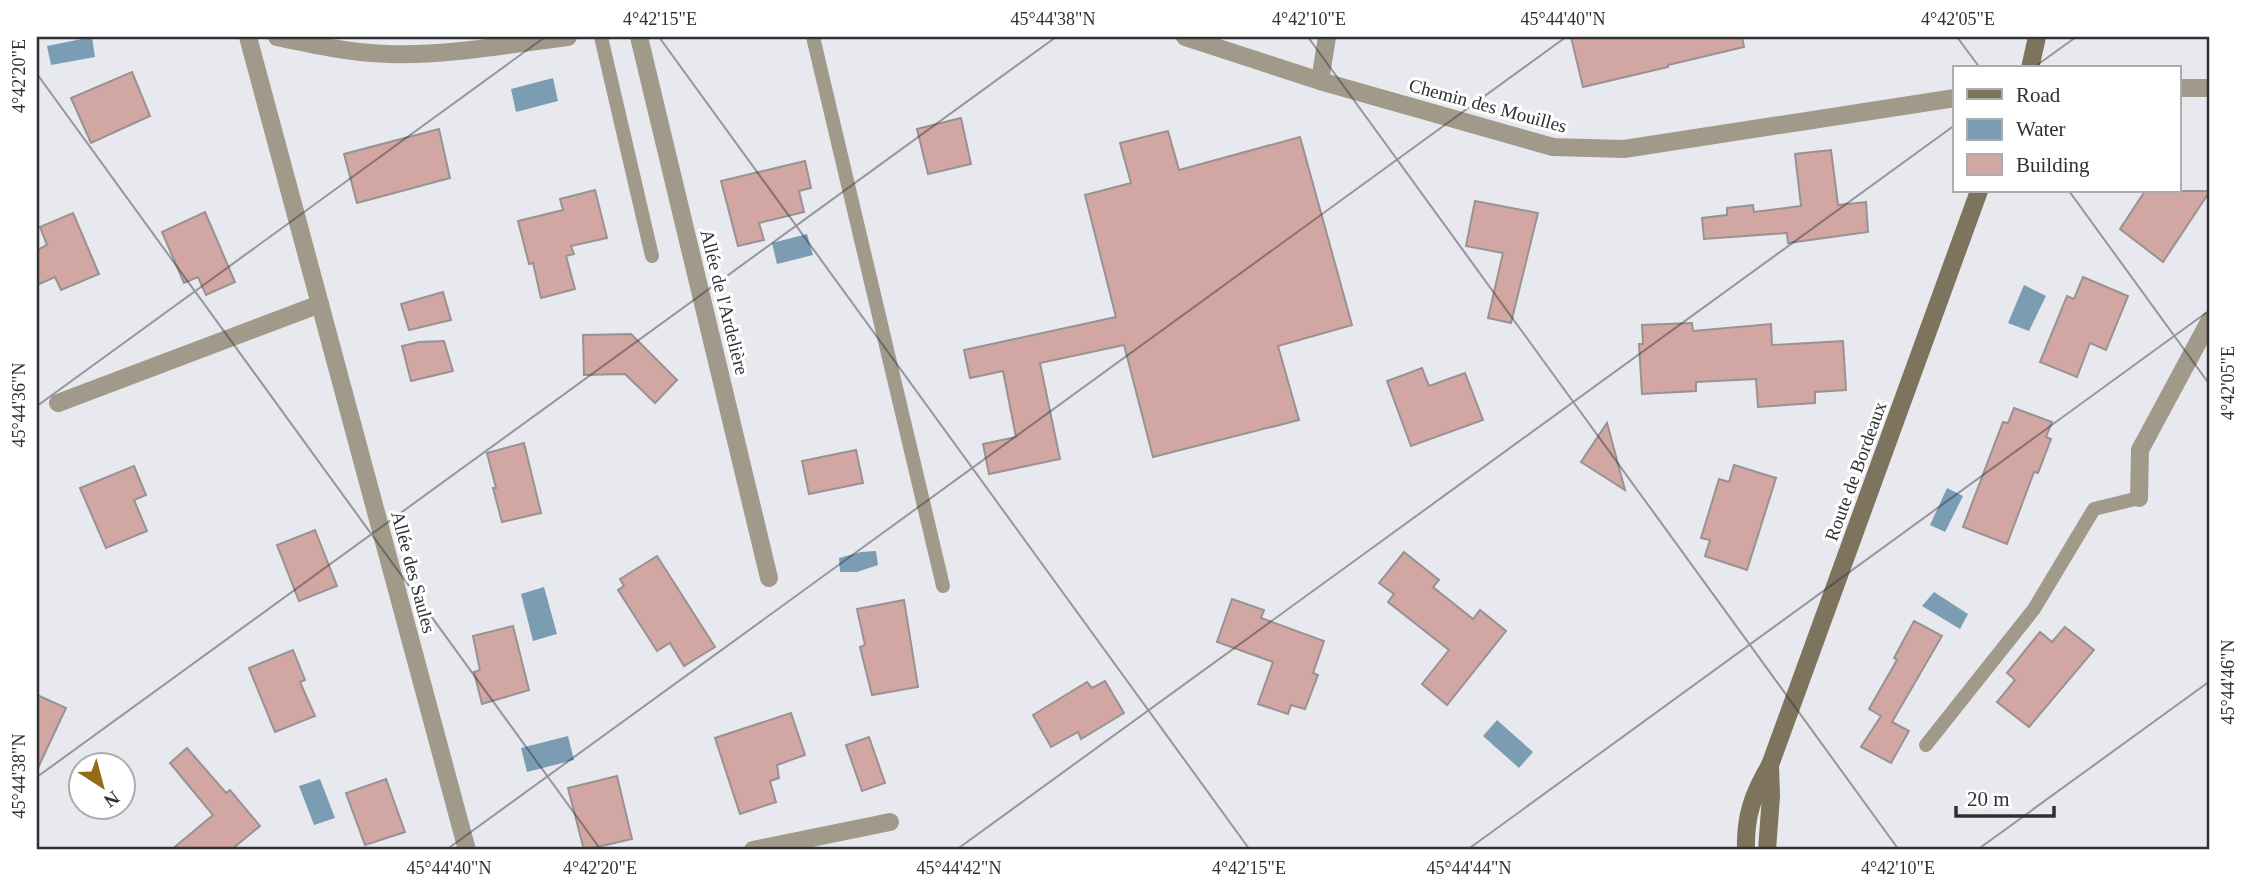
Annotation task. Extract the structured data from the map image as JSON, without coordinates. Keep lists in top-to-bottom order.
{
  "streets": {
    "main road": ["Route de Bordeaux"],
    "street": ["Chemin des Mouilles", "Allée de l'Ardelière", "Allée des Saules"]
  },
  "legend": ["Road", "Water", "Building"],
  "scale_bar": "20 m",
  "north": "bottom right",
  "coordinates": [
    "4°42'15\"E",
    "45°44'38\"N",
    "4°42'10\"E",
    "45°44'40\"N",
    "4°42'05\"E",
    "4°42'20\"E",
    "45°44'36\"N",
    "45°44'46\"N",
    "45°44'42\"N",
    "45°44'44\"N"
  ]
}
